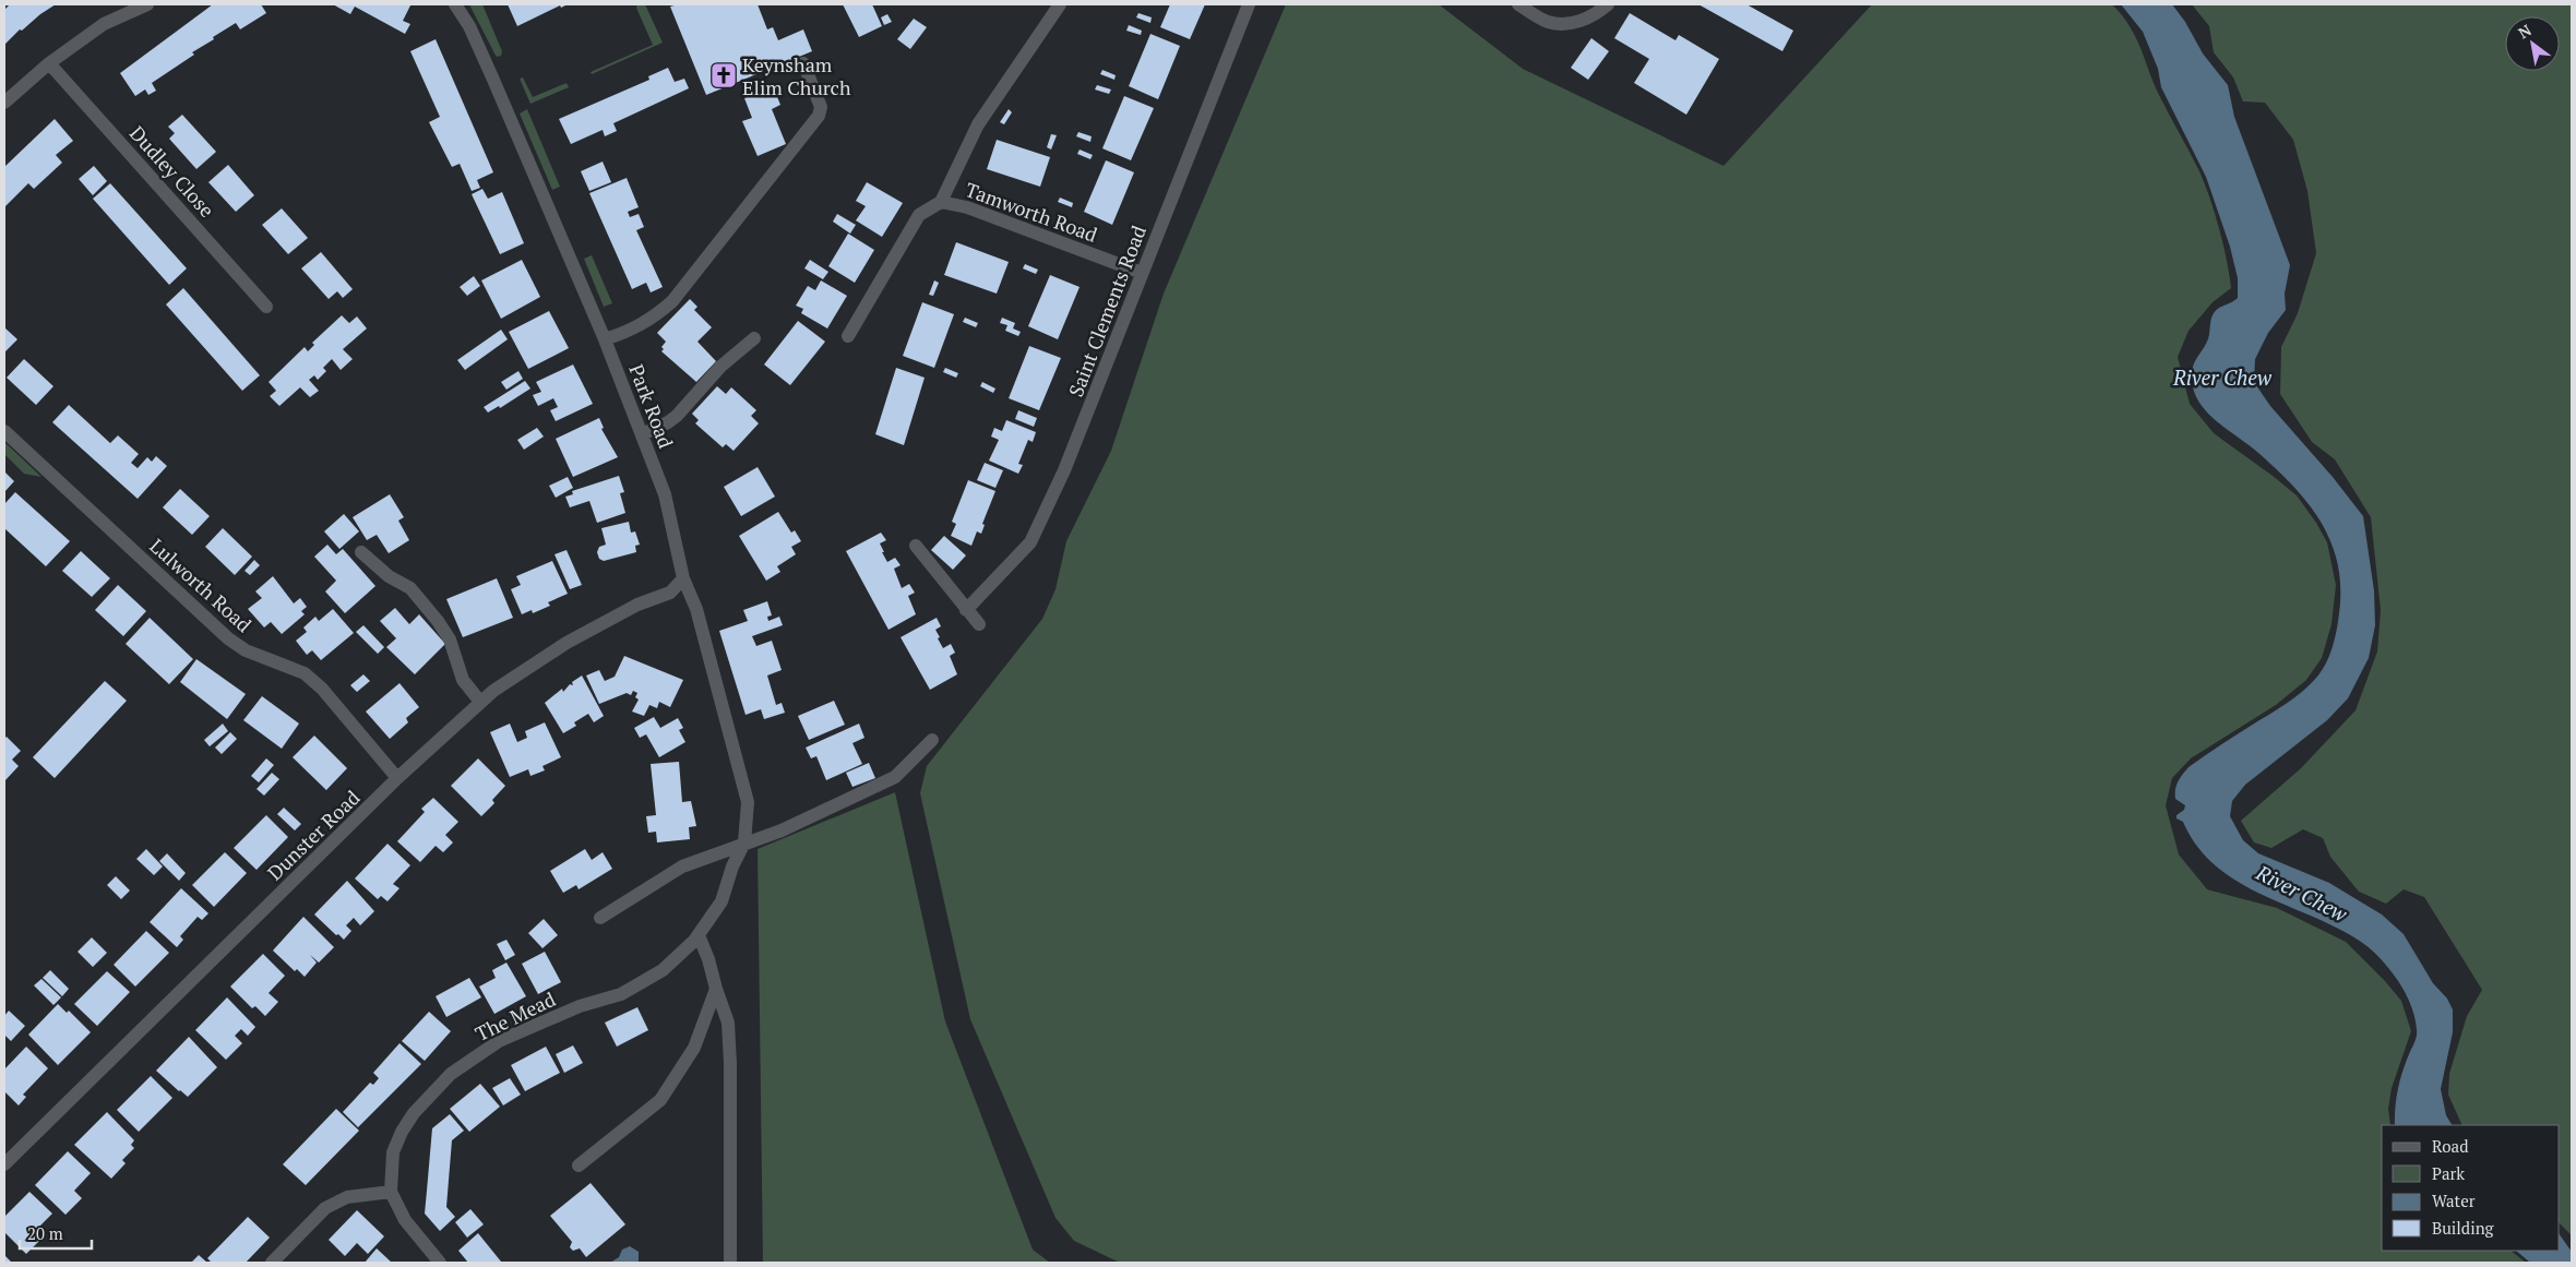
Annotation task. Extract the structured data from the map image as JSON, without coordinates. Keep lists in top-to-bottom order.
{
  "streets": {
    "street": [
      "Dudley Close",
      "Tamworth Road",
      "Saint Clements Road",
      "Park Road",
      "Lulworth Road",
      "Dunster Road",
      "The Mead"
    ]
  },
  "crossings": [
    ["Tamworth Road", "Saint Clements Road"],
    ["Park Road", "Dunster Road"],
    ["Park Road", "The Mead"],
    ["Lulworth Road", "Dunster Road"]
  ],
  "water": ["River Chew"],
  "places": {
    "church": ["Keynsham Elim Church"]
  },
  "legend": [
    "Road",
    "Park",
    "Water",
    "Building"
  ],
  "scale_bar": "20 m",
  "north": "top left"
}
